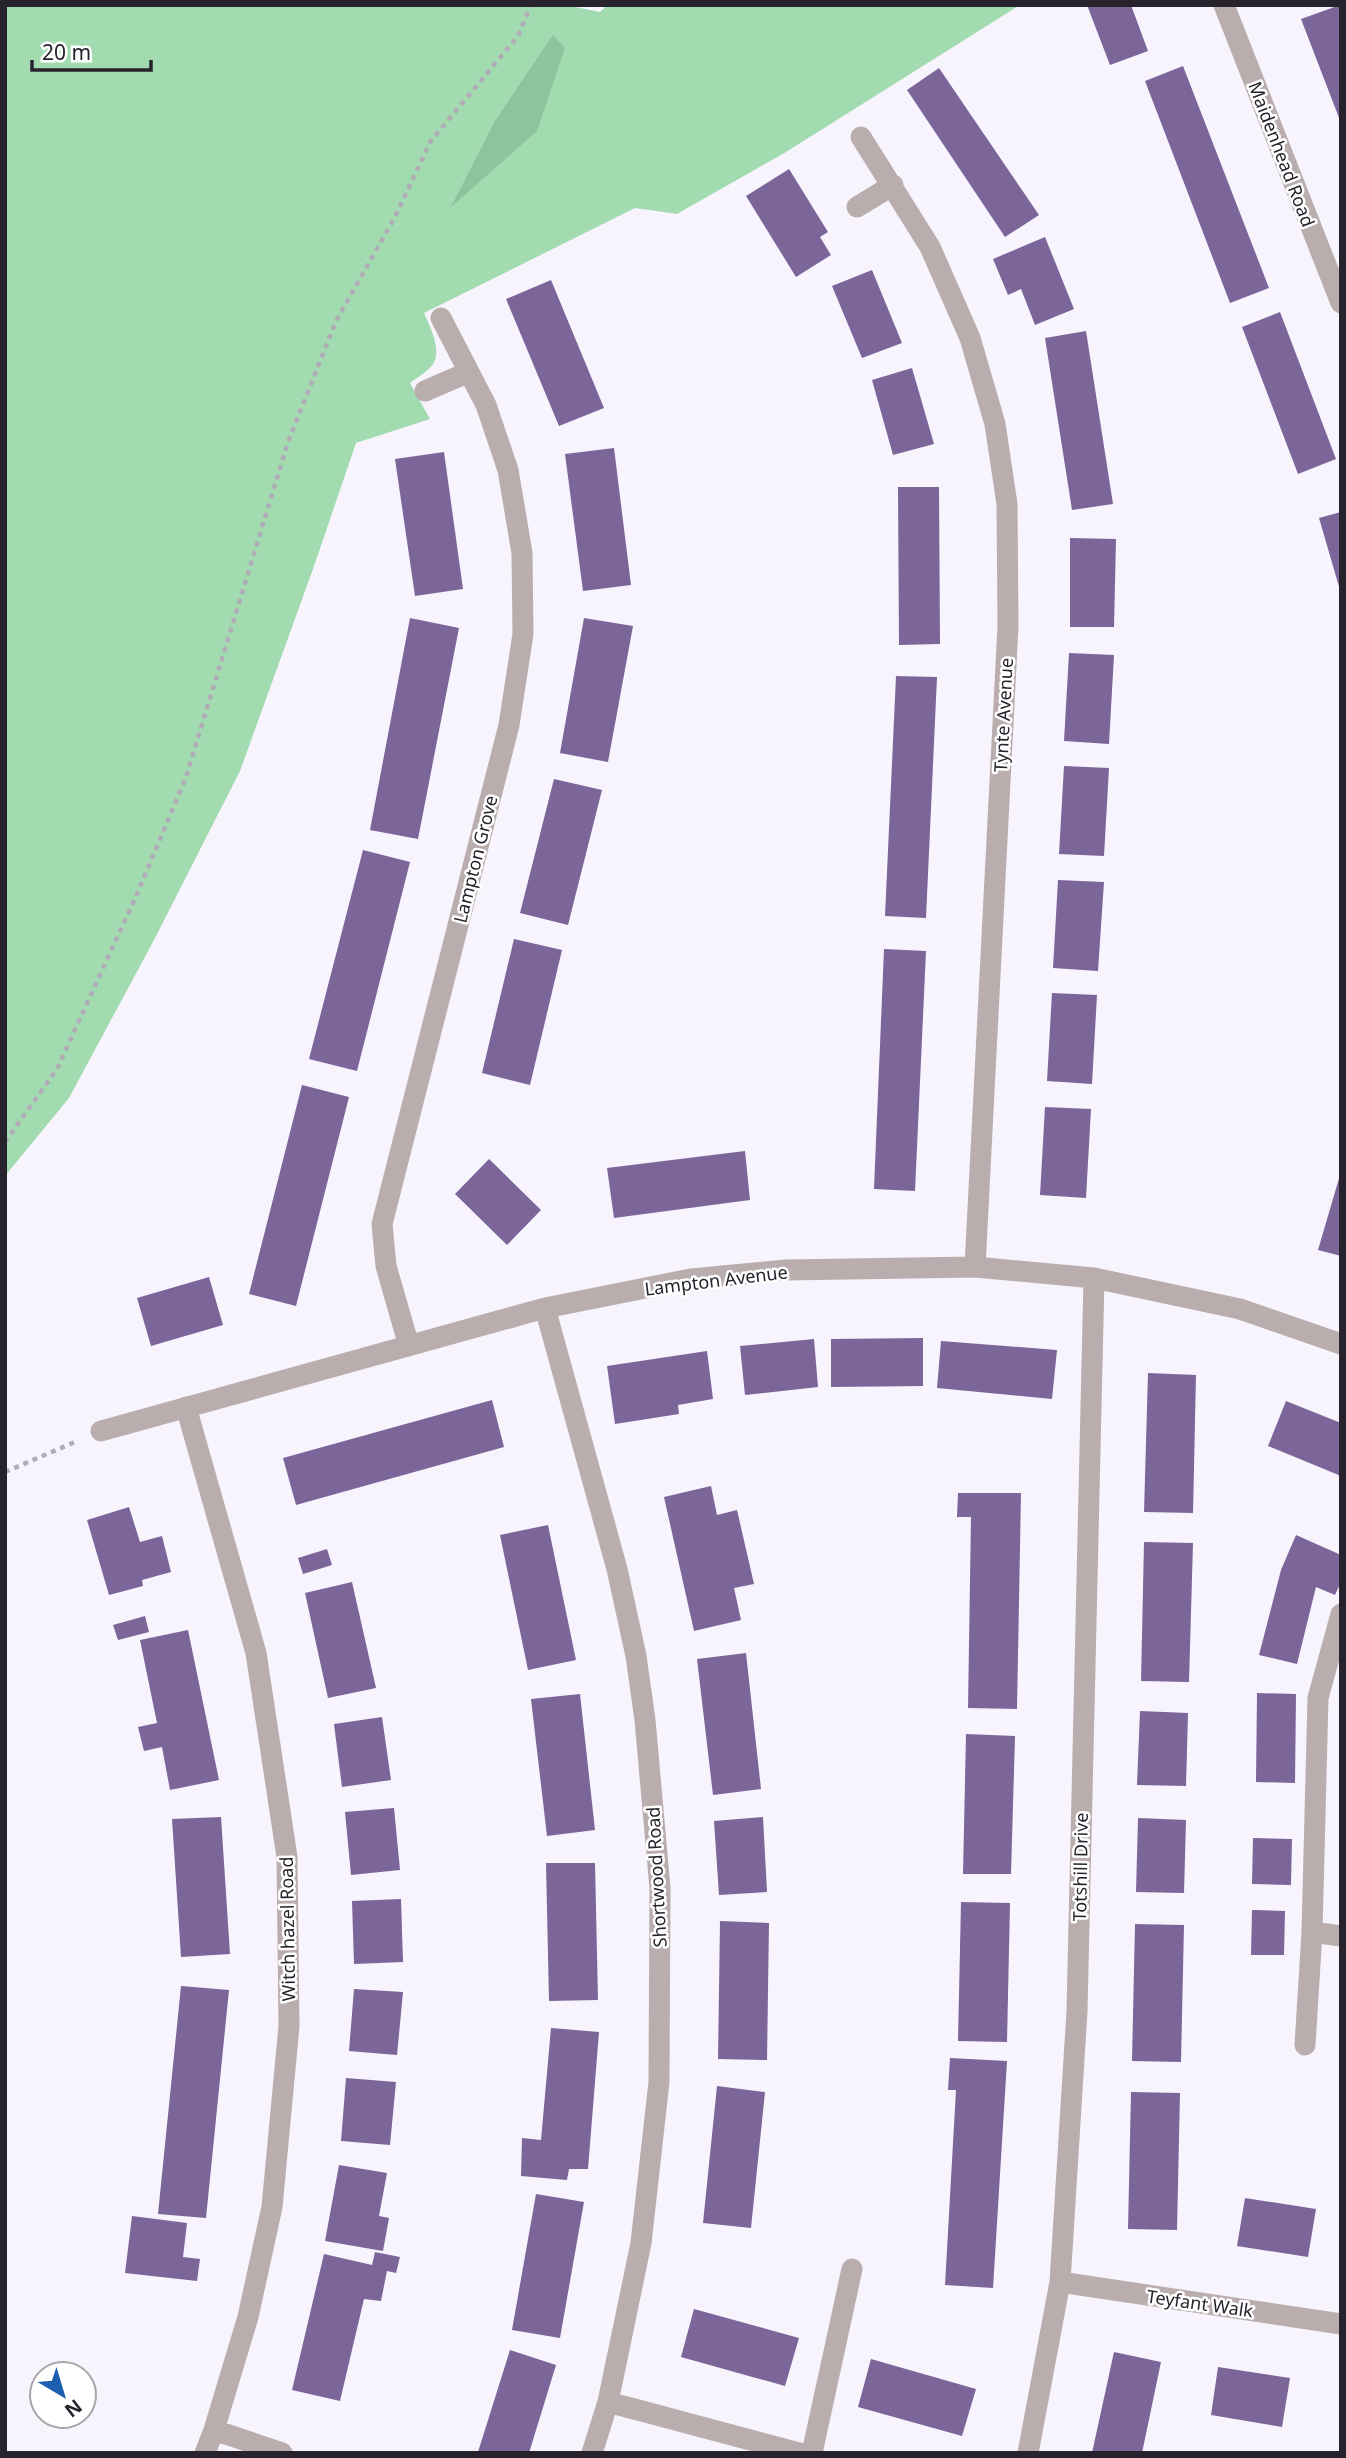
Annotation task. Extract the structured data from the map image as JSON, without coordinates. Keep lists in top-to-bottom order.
{
  "streets": {
    "street": [
      "Maidenhead Road",
      "Tynte Avenue",
      "Lampton Grove",
      "Lampton Avenue",
      "Totshill Drive",
      "Shortwood Road",
      "Witch hazel Road",
      "Teyfant Walk"
    ]
  },
  "crossings": [
    ["Tynte Avenue", "Lampton Avenue"],
    ["Lampton Grove", "Lampton Avenue"],
    ["Lampton Avenue", "Totshill Drive"],
    ["Lampton Avenue", "Shortwood Road"],
    ["Lampton Avenue", "Witch hazel Road"],
    ["Totshill Drive", "Teyfant Walk"]
  ],
  "scale_bar": "20 m",
  "north": "bottom right"
}
